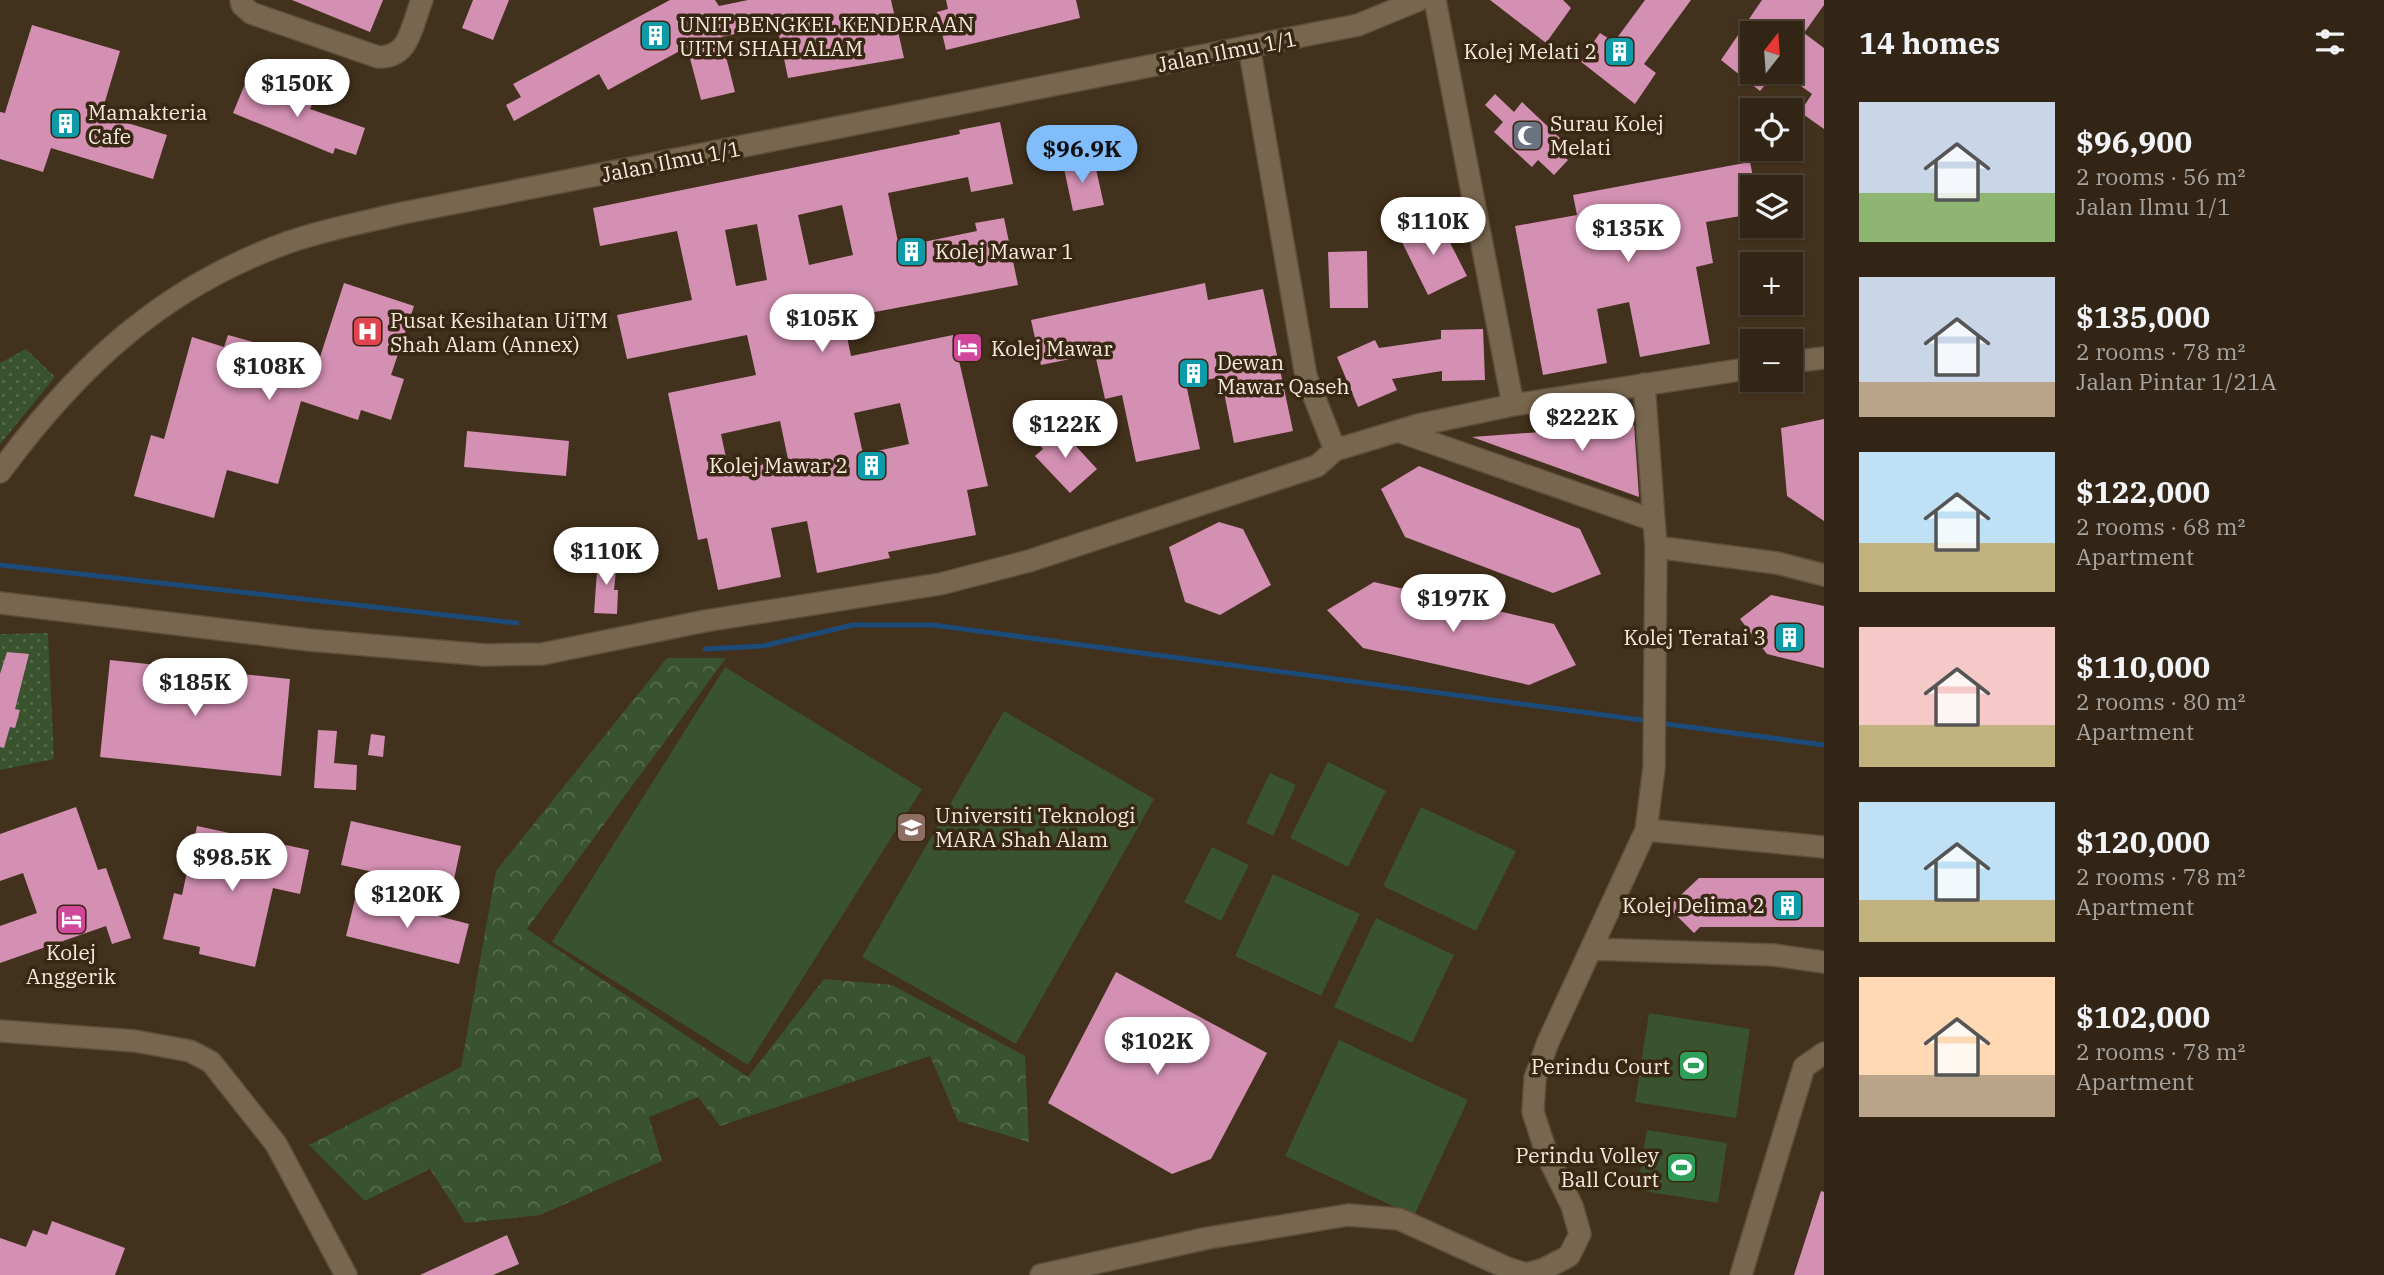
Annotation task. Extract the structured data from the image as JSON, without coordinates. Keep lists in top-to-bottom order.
{
  "streets": {
    "street": ["Jalan Ilmu 1/1"]
  },
  "places": {
    "building": [
      "UNIT BENGKEL KENDERAAN UITM SHAH ALAM",
      "Kolej Melati 2",
      "Mamakteria Cafe",
      "Kolej Mawar 1",
      "Dewan Mawar Qaseh",
      "Kolej Mawar 2",
      "Kolej Teratai 3",
      "Kolej Delima 2"
    ],
    "mosque": ["Surau Kolej Melati"],
    "hospital": ["Pusat Kesihatan UiTM Shah Alam (Annex)"],
    "hotel": ["Kolej Mawar", "Kolej Anggerik"],
    "school or university": ["Universiti Teknologi MARA Shah Alam"],
    "sports": ["Perindu Court", "Perindu Volley Ball Court"]
  },
  "north": "top",
  "page": {
    "heading": "14 homes",
    "map_buttons": ["+", "−"],
    "price": [
      "$150K",
      "$96.9K",
      "$110K",
      "$135K",
      "$105K",
      "$108K",
      "$222K",
      "$122K",
      "$110K",
      "$197K",
      "$185K",
      "$98.5K",
      "$120K",
      "$102K"
    ],
    "list": [
      {
        "name": "$96,900",
        "note": "2 rooms · 56 m² · Jalan Ilmu 1/1"
      },
      {
        "name": "$135,000",
        "note": "2 rooms · 78 m² · Jalan Pintar 1/21A"
      },
      {
        "name": "$122,000",
        "note": "2 rooms · 68 m² · Apartment"
      },
      {
        "name": "$110,000",
        "note": "2 rooms · 80 m² · Apartment"
      },
      {
        "name": "$120,000",
        "note": "2 rooms · 78 m² · Apartment"
      },
      {
        "name": "$102,000",
        "note": "2 rooms · 78 m² · Apartment"
      }
    ]
  }
}
